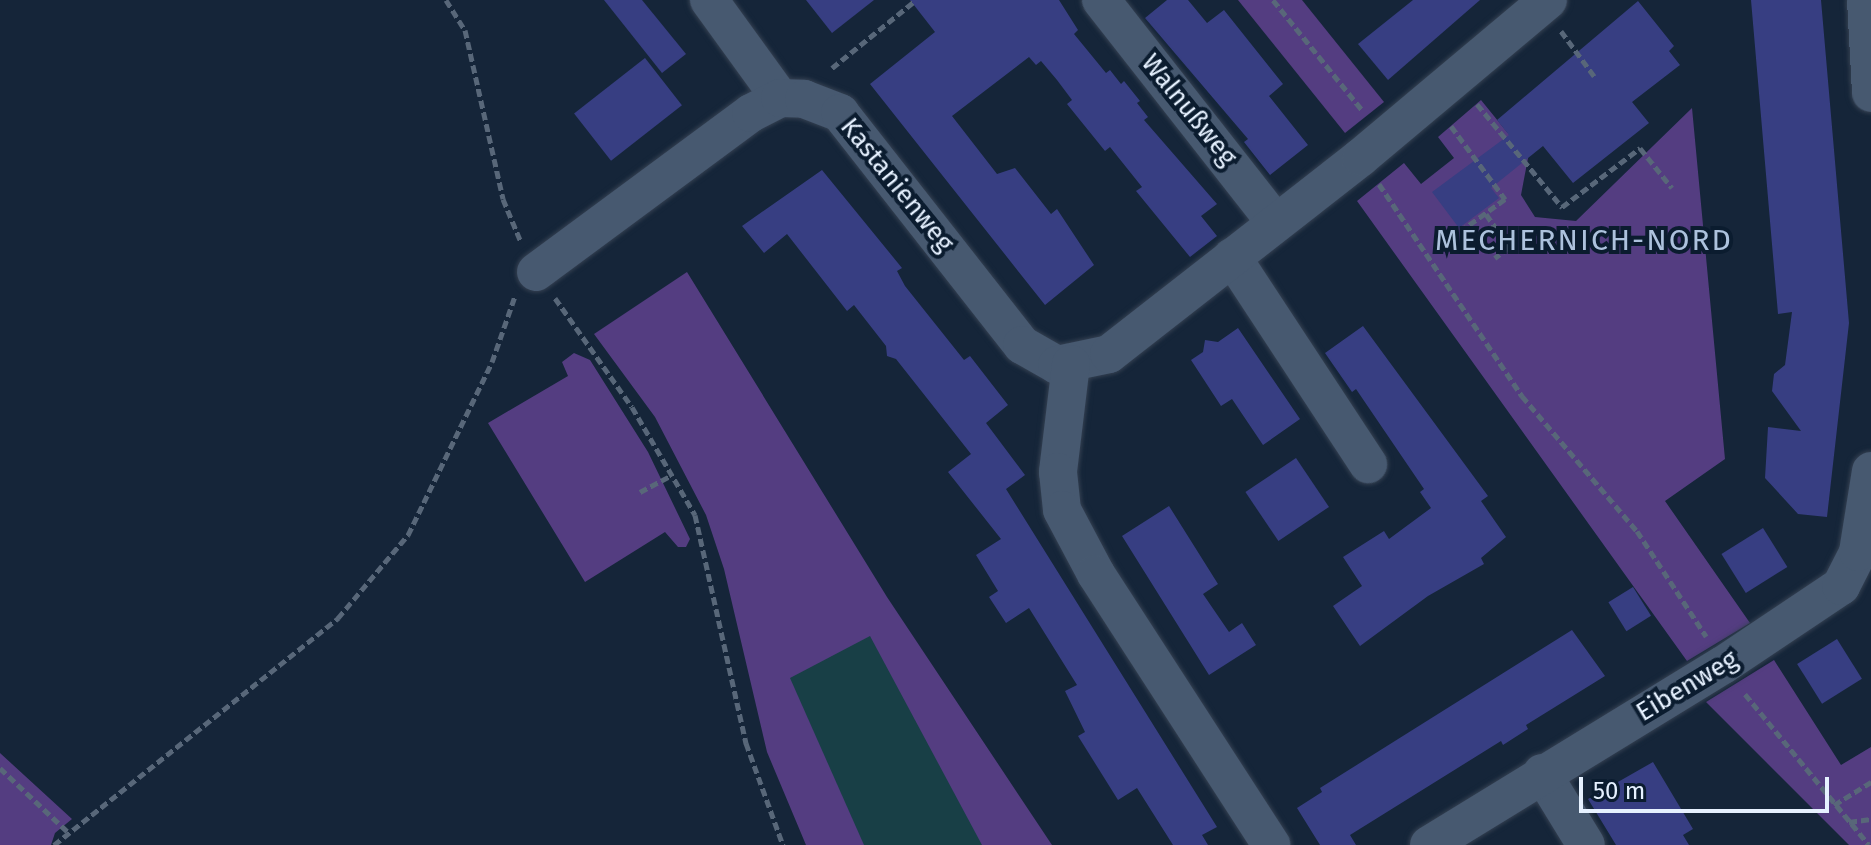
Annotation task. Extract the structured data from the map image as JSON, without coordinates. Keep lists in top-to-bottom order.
{
  "streets": {
    "street": ["Walnußweg", "Kastanienweg", "Eibenweg"]
  },
  "districts": ["MECHERNICH-NORD"],
  "scale_bar": "50 m"
}
